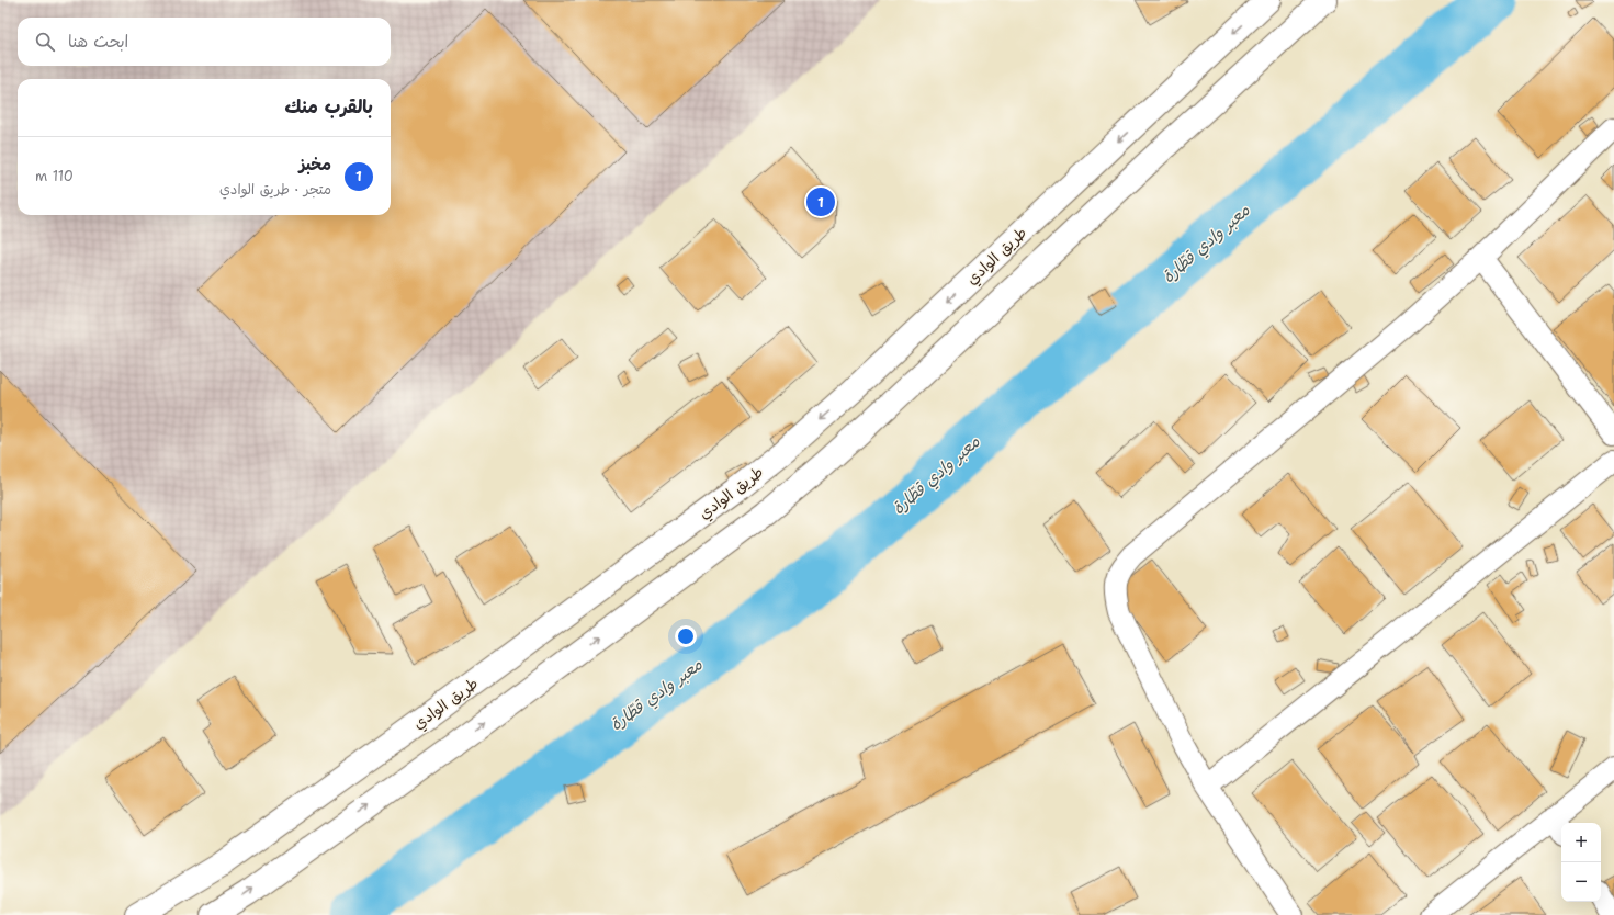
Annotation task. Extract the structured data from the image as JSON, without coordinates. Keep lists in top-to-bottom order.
{
  "streets": {
    "main road": ["طريق الوادي"]
  },
  "water": ["معبر وادي قطّارة"],
  "page": {
    "search": "ابحث هنا",
    "heading": "بالقرب منك",
    "list": [
      {
        "mark": "1",
        "name": "مخبز",
        "note": "متجر · طريق الوادي",
        "value": "110 m"
      }
    ],
    "pins": "1",
    "map_buttons": ["+", "−"]
  }
}
